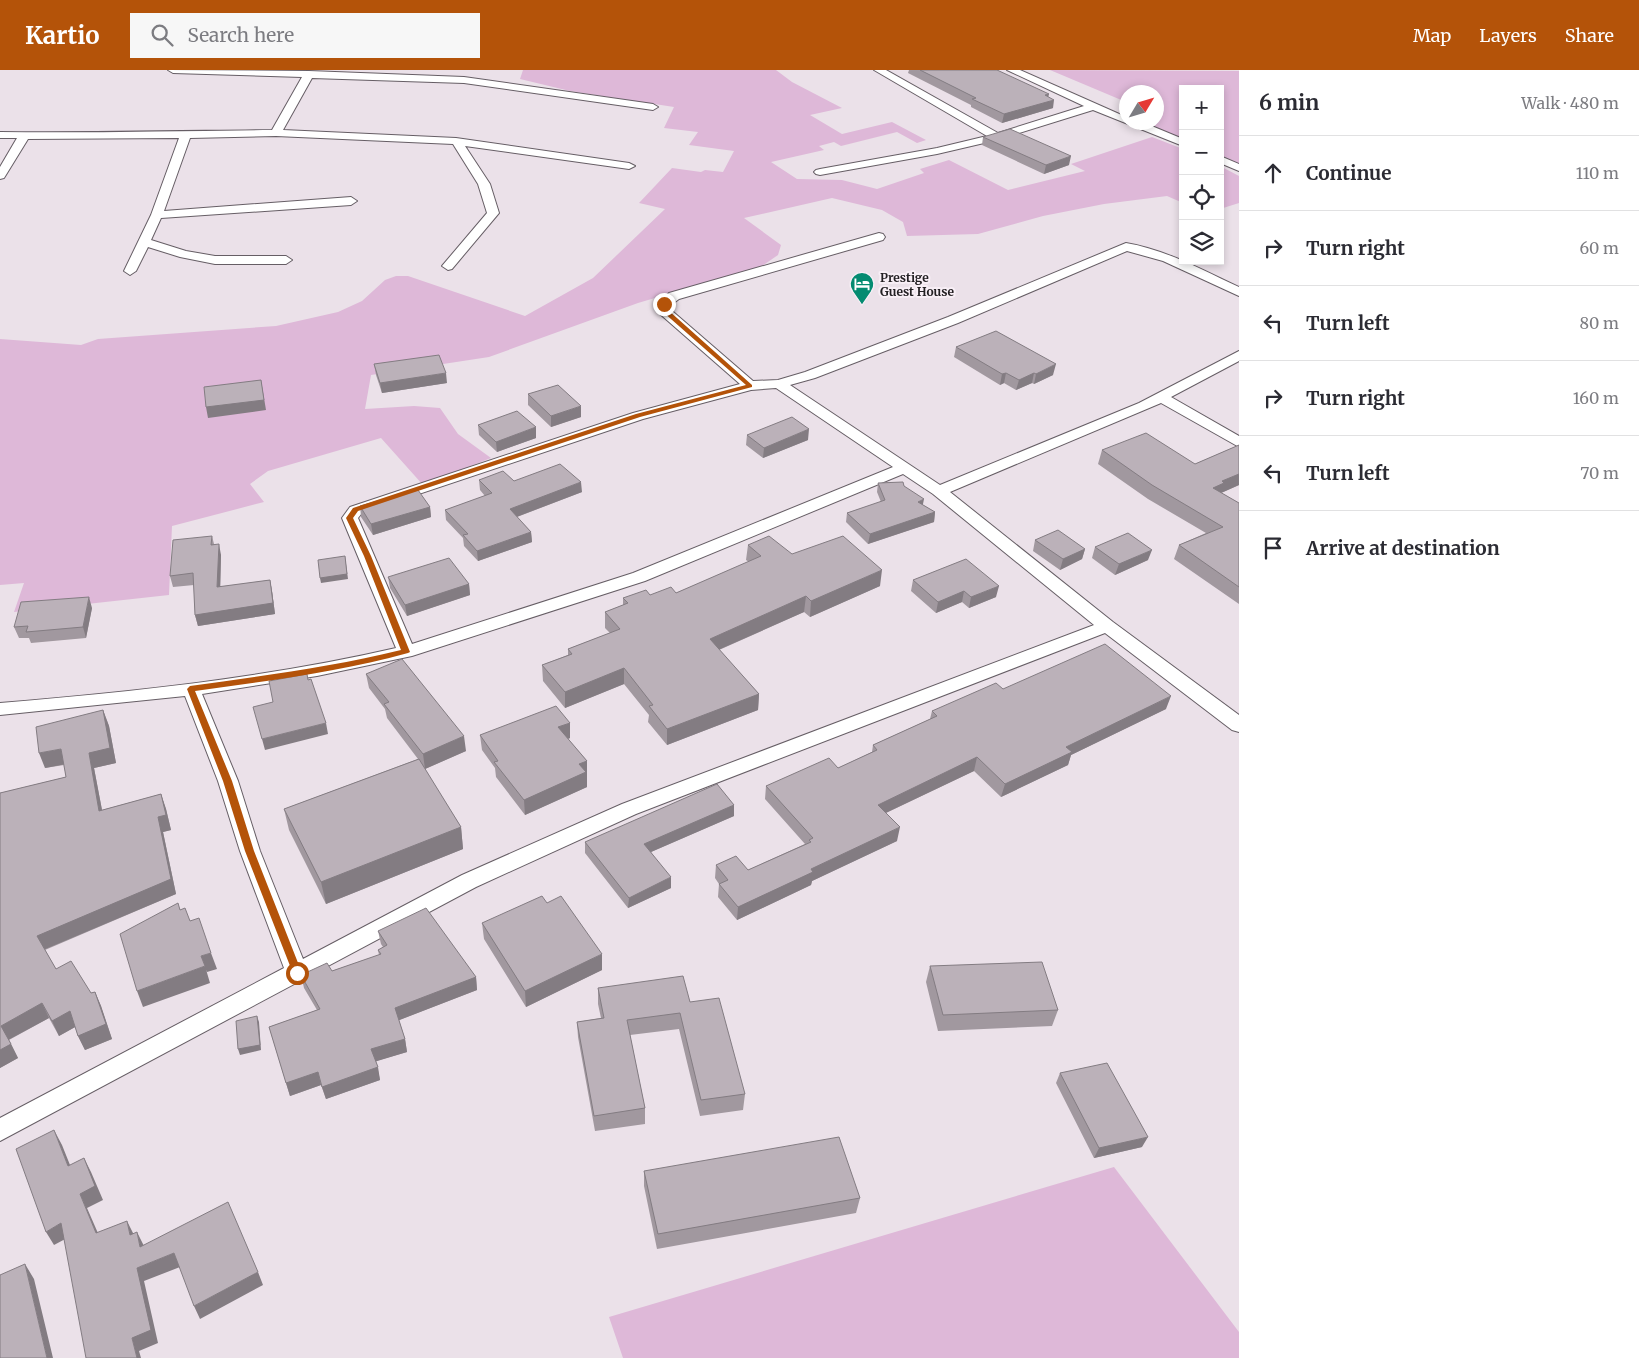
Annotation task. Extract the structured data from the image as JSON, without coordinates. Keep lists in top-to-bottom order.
{
  "places": {
    "hotel": ["Prestige Guest House"]
  },
  "north": "top right",
  "page": {
    "header": "Kartio",
    "search": "Search here",
    "nav": ["Map", "Layers", "Share"],
    "heading": ["6 min", "Walk · 480 m"],
    "map_buttons": ["+", "−"],
    "list": [
      ["Continue", "110 m"],
      ["Turn right", "60 m"],
      ["Turn left", "80 m"],
      ["Turn right", "160 m"],
      ["Turn left", "70 m"],
      "Arrive at destination"
    ]
  }
}
